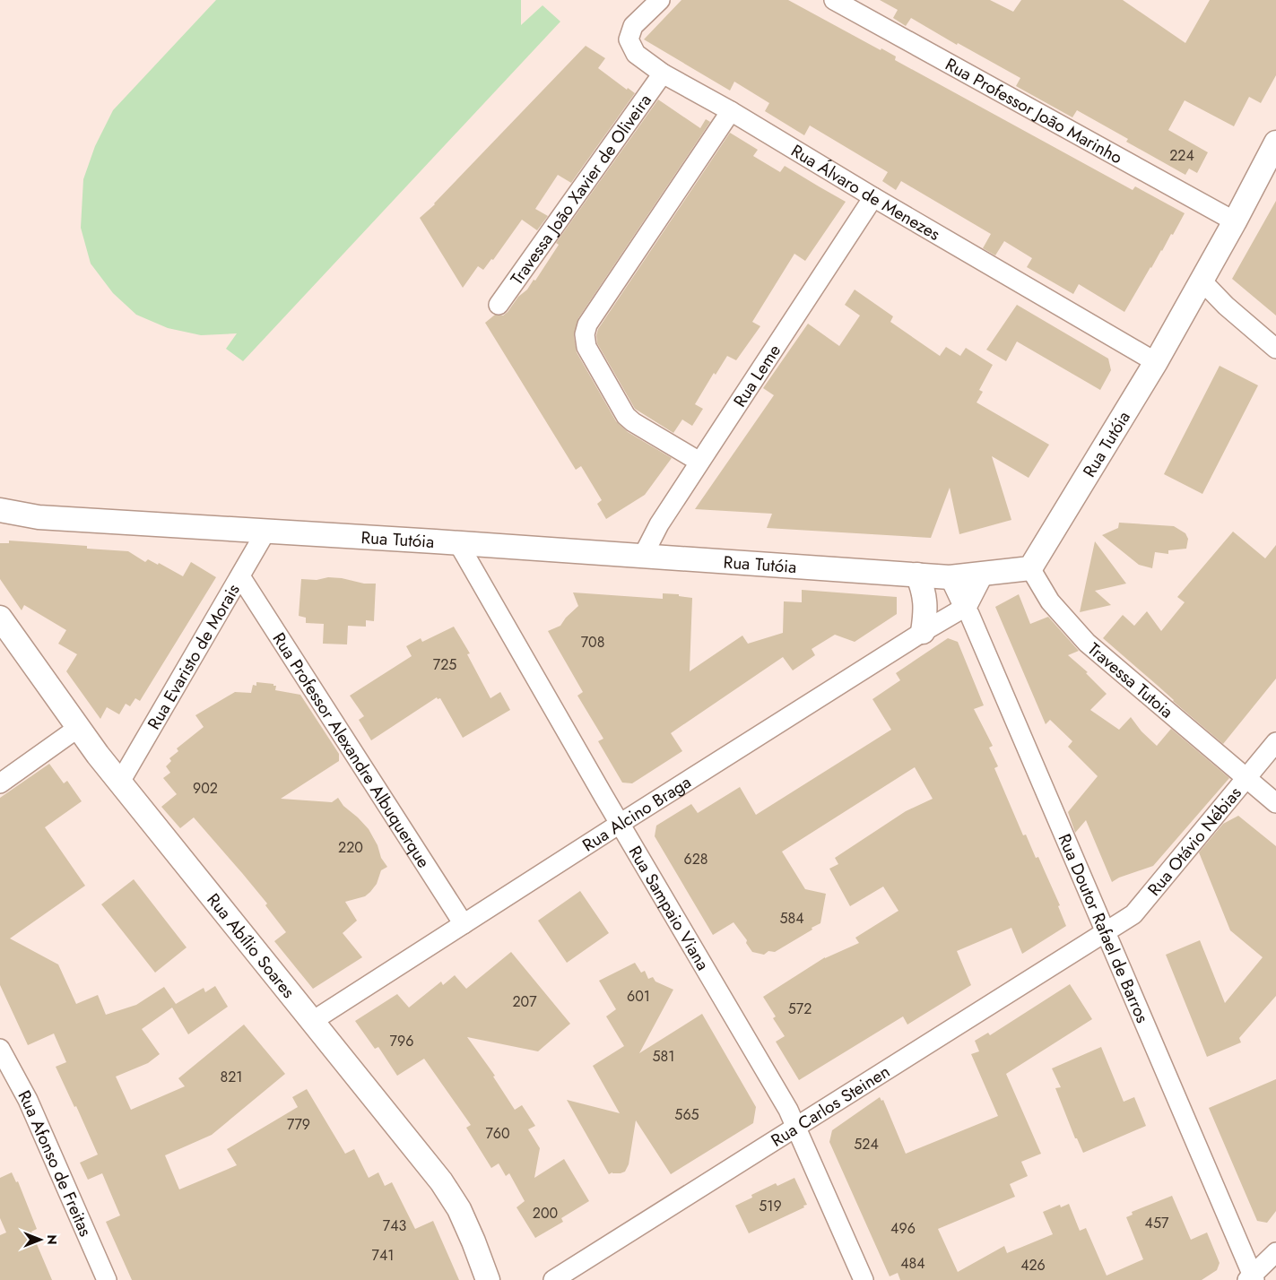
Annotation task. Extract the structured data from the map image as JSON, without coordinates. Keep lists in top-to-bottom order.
{
  "streets": {
    "street": [
      "Rua Professor João Marinho",
      "Travessa João Xavier de Oliveira",
      "Rua Álvaro de Menezes",
      "Rua Leme",
      "Rua Tutóia",
      "Rua Evaristo de Morais",
      "Travessa Tutoia",
      "Rua Professor Alexandre Albuquerque",
      "Rua Alcino Braga",
      "Rua Otávio Nébias",
      "Rua Sampaio Viana",
      "Rua Doutor Rafael de Barros",
      "Rua Abílio Soares",
      "Rua Carlos Steinen",
      "Rua Afonso de Freitas"
    ]
  },
  "crossings": [
    ["Rua Professor João Marinho", "Rua Tutóia"],
    ["Travessa João Xavier de Oliveira", "Rua Álvaro de Menezes"],
    ["Rua Álvaro de Menezes", "Rua Leme"],
    ["Rua Álvaro de Menezes", "Rua Tutóia"],
    ["Rua Leme", "Rua Tutóia"],
    ["Rua Tutóia", "Rua Evaristo de Morais"],
    ["Rua Tutóia", "Travessa Tutoia"],
    ["Rua Tutóia", "Rua Sampaio Viana"],
    ["Rua Tutóia", "Rua Doutor Rafael de Barros"],
    ["Rua Evaristo de Morais", "Rua Professor Alexandre Albuquerque"],
    ["Rua Evaristo de Morais", "Rua Abílio Soares"],
    ["Travessa Tutoia", "Rua Otávio Nébias"],
    ["Rua Professor Alexandre Albuquerque", "Rua Alcino Braga"],
    ["Rua Alcino Braga", "Rua Sampaio Viana"],
    ["Rua Alcino Braga", "Rua Doutor Rafael de Barros"],
    ["Rua Alcino Braga", "Rua Abílio Soares"],
    ["Rua Otávio Nébias", "Rua Doutor Rafael de Barros"],
    ["Rua Otávio Nébias", "Rua Carlos Steinen"],
    ["Rua Sampaio Viana", "Rua Carlos Steinen"],
    ["Rua Doutor Rafael de Barros", "Rua Carlos Steinen"]
  ],
  "house_numbers": [
    "224",
    "708",
    "725",
    "902",
    "220",
    "628",
    "584",
    "601",
    "207",
    "572",
    "796",
    "581",
    "821",
    "565",
    "779",
    "760",
    "524",
    "519",
    "200",
    "457",
    "743",
    "496",
    "741",
    "484",
    "426"
  ],
  "north": "right"
}
